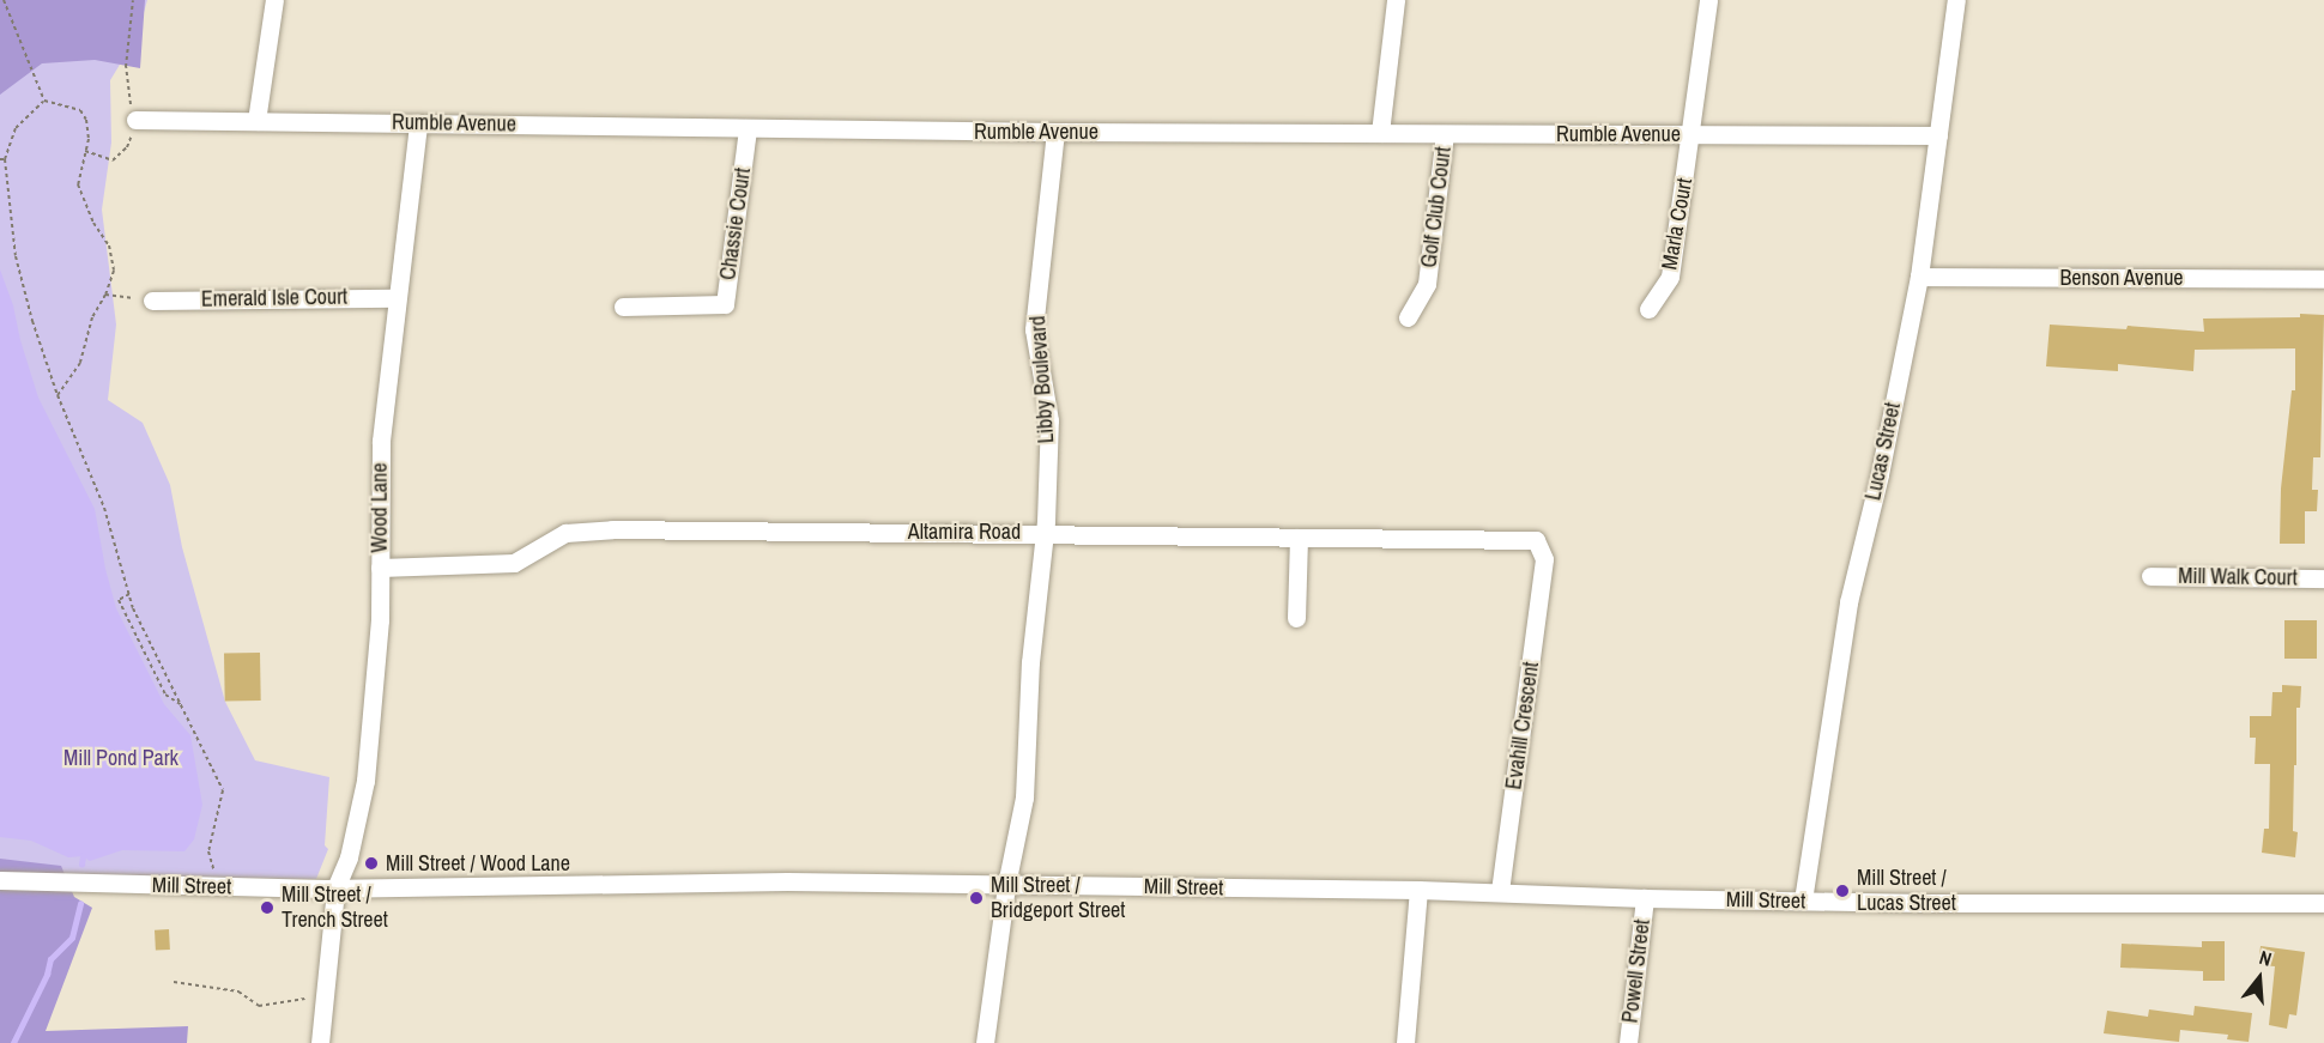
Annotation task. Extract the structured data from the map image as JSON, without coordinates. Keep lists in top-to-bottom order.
{
  "streets": {
    "street": [
      "Rumble Avenue",
      "Golf Club Court",
      "Chassie Court",
      "Marla Court",
      "Benson Avenue",
      "Emerald Isle Court",
      "Libby Boulevard",
      "Lucas Street",
      "Wood Lane",
      "Altamira Road",
      "Mill Walk Court",
      "Evahill Crescent",
      "Mill Street",
      "Powell Street"
    ]
  },
  "crossings": [
    ["Rumble Avenue", "Golf Club Court"],
    ["Rumble Avenue", "Chassie Court"],
    ["Rumble Avenue", "Marla Court"],
    ["Rumble Avenue", "Libby Boulevard"],
    ["Rumble Avenue", "Lucas Street"],
    ["Rumble Avenue", "Wood Lane"],
    ["Benson Avenue", "Lucas Street"],
    ["Emerald Isle Court", "Wood Lane"],
    ["Libby Boulevard", "Altamira Road"],
    ["Libby Boulevard", "Mill Street"],
    ["Lucas Street", "Mill Street"],
    ["Wood Lane", "Altamira Road"],
    ["Wood Lane", "Mill Street"],
    ["Altamira Road", "Evahill Crescent"],
    ["Evahill Crescent", "Mill Street"],
    ["Mill Street", "Powell Street"]
  ],
  "parks": ["Mill Pond Park"],
  "places": [
    "Mill Street / Wood Lane",
    "Mill Street / Lucas Street",
    "Mill Street / Bridgeport Street",
    "Mill Street / Trench Street"
  ],
  "north": "top"
}
